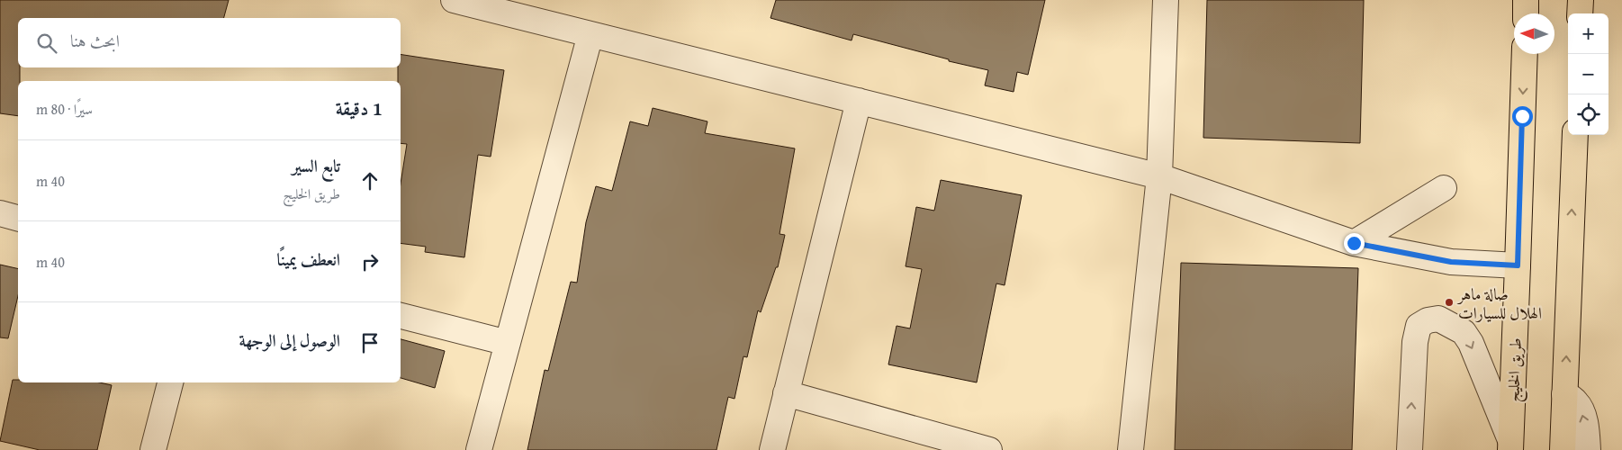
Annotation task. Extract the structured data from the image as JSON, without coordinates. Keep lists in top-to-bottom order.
{
  "streets": {
    "main road": ["طريق الخليج"]
  },
  "places": ["صالة ماهر الهلال للسيارات"],
  "north": "left",
  "page": {
    "map_buttons": ["+", "−"],
    "search": "ابحث هنا",
    "heading": ["1 دقيقة", "سيرًا · 80 m"],
    "list": [
      ["تابع السير", "طريق الخليج", "40 m"],
      ["انعطف يمينًا", "40 m"],
      "الوصول إلى الوجهة"
    ]
  }
}
